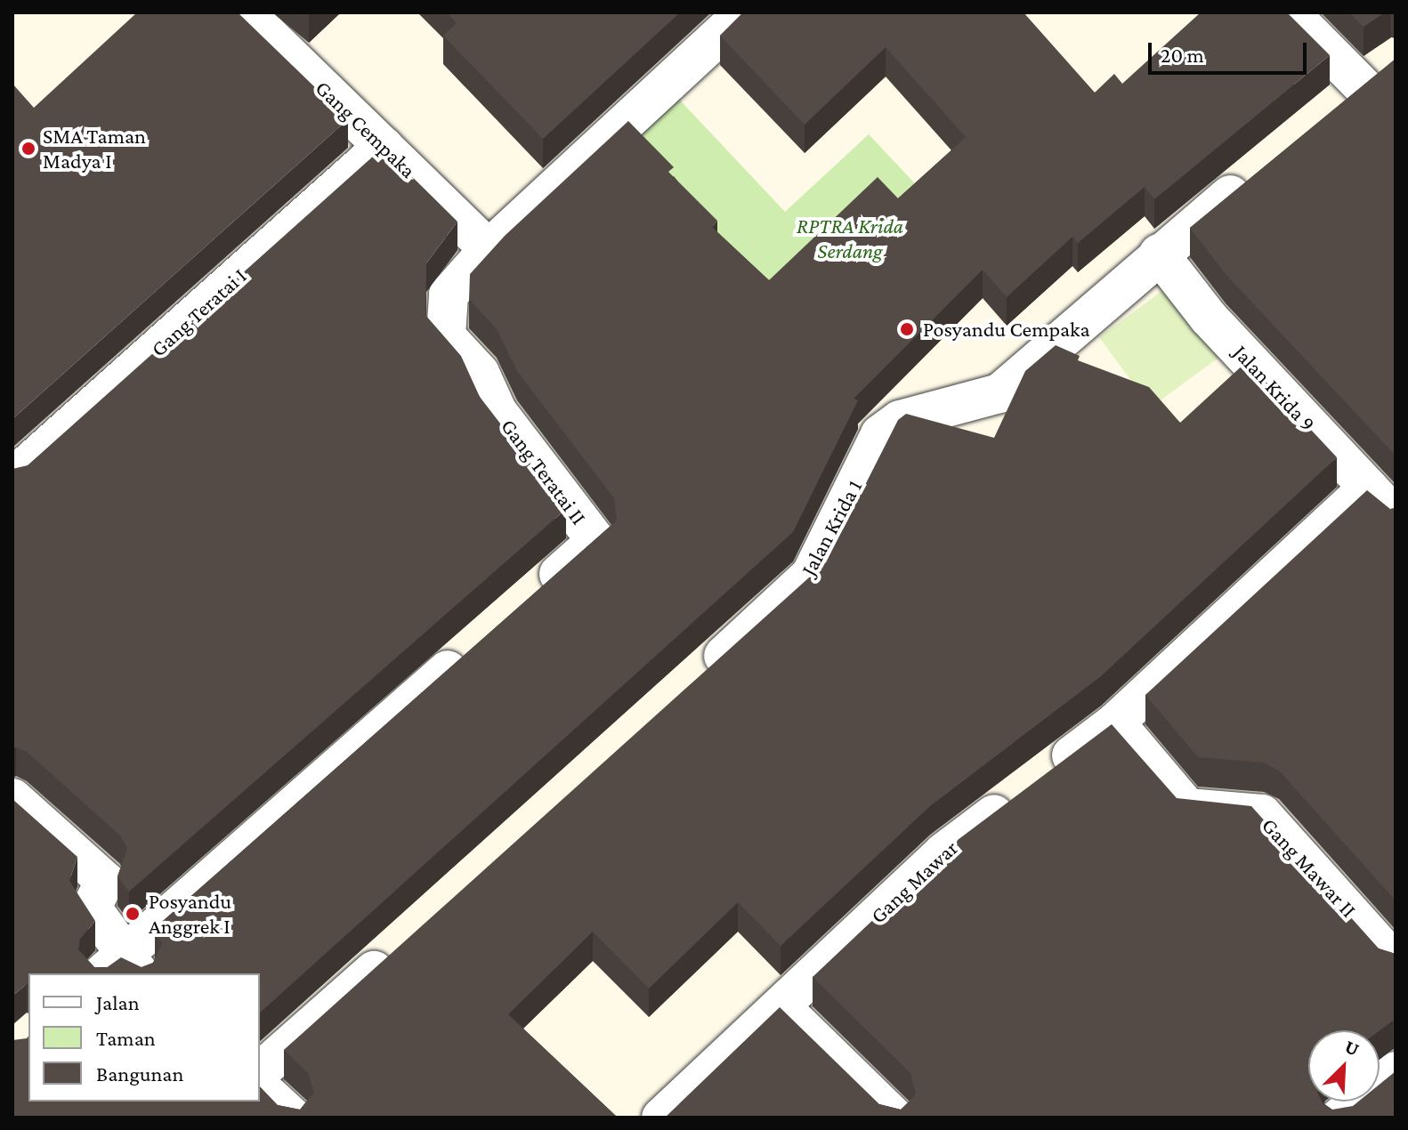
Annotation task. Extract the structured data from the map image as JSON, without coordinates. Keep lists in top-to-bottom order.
{
  "streets": {
    "street": [
      "Gang Cempaka",
      "Gang Teratai I",
      "Jalan Krida 9",
      "Gang Teratai II",
      "Jalan Krida 1",
      "Gang Mawar II",
      "Gang Mawar"
    ]
  },
  "crossings": [
    ["Gang Cempaka", "Gang Teratai I"],
    ["Gang Cempaka", "Gang Teratai II"],
    ["Jalan Krida 9", "Jalan Krida 1"],
    ["Jalan Krida 9", "Gang Mawar"],
    ["Gang Mawar II", "Gang Mawar"]
  ],
  "parks": ["RPTRA Krida Serdang"],
  "places": ["SMA Taman Madya I", "Posyandu Cempaka", "Posyandu Anggrek I"],
  "legend": ["Jalan", "Taman", "Bangunan"],
  "scale_bar": "20 m",
  "north": "top right"
}
